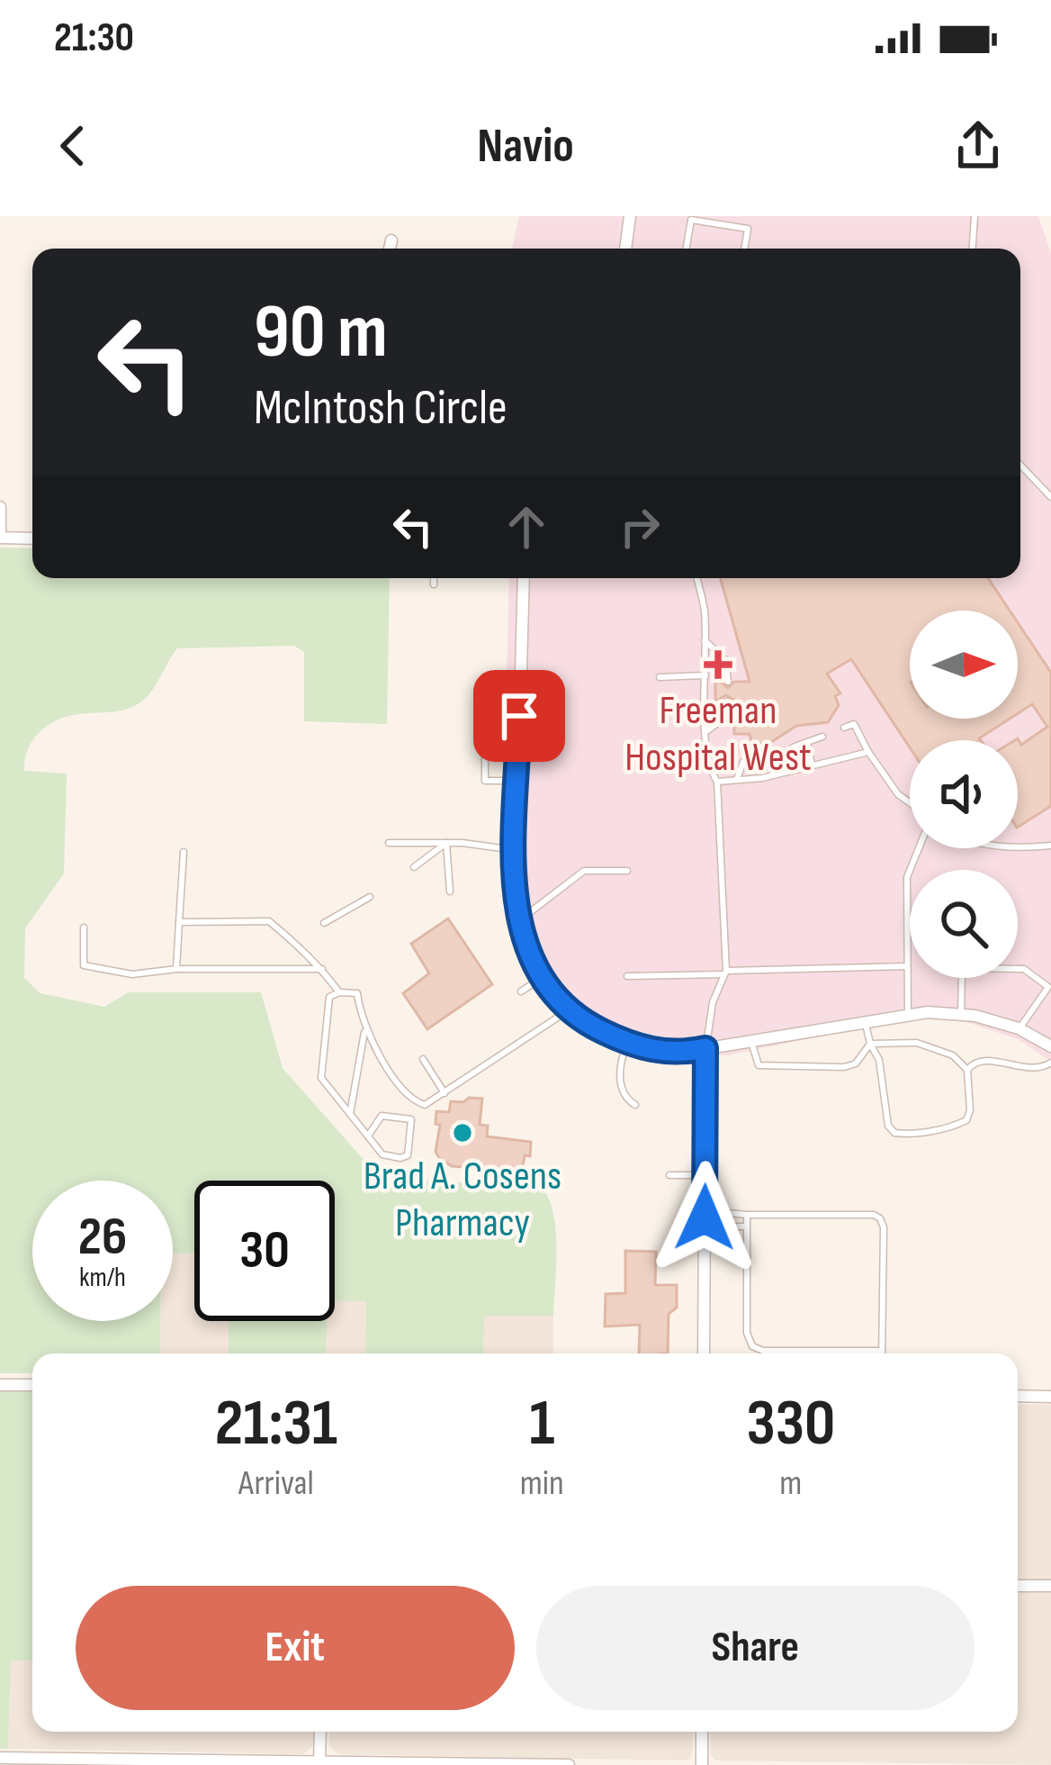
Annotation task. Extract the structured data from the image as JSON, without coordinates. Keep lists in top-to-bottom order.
{
  "places": {
    "health": ["Freeman Hospital West"],
    "other": ["Brad A. Cosens Pharmacy"]
  },
  "north": "right",
  "page": {
    "status": "21:30",
    "header": "Navio",
    "turn": ["90 m", "McIntosh Circle"],
    "speed": "26 km/h",
    "limit": "30",
    "eta": [
      "21:31",
      "Arrival",
      "1",
      "min",
      "330",
      "m"
    ],
    "buttons": ["Exit", "Share"]
  }
}
